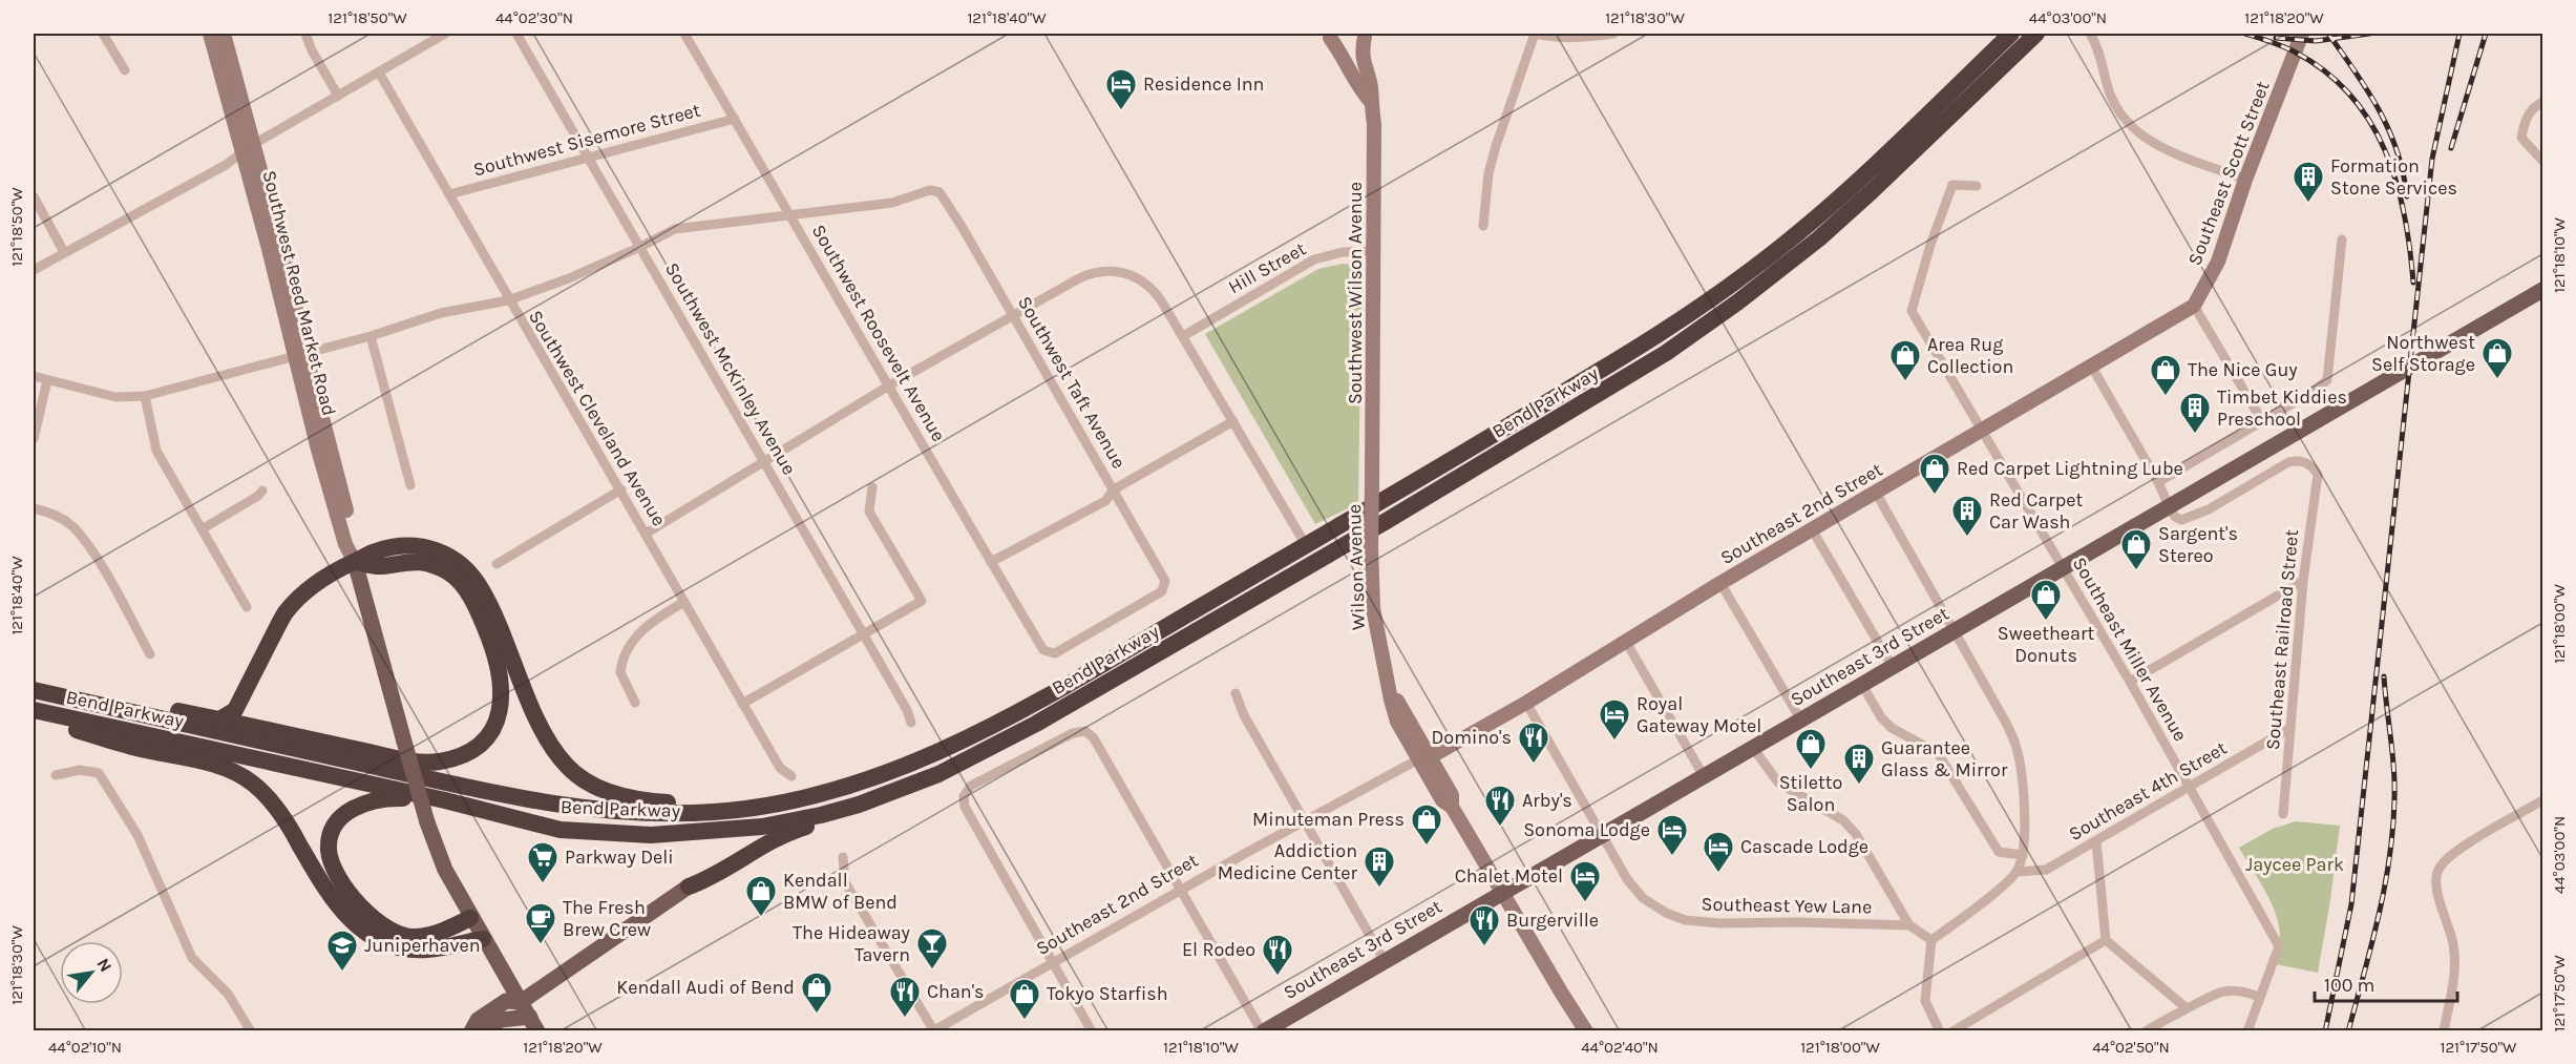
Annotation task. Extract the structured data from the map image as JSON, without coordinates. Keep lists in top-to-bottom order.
{
  "streets": {
    "highway": ["Bend Parkway"],
    "main road": ["Southwest Reed Market Road", "Southeast 3rd Street"],
    "street": [
      "Southwest Sisemore Street",
      "Southeast Scott Street",
      "Hill Street",
      "Southwest Wilson Avenue",
      "Southwest Roosevelt Avenue",
      "Southwest McKinley Avenue",
      "Southwest Taft Avenue",
      "Southwest Cleveland Avenue",
      "Southeast 2nd Street",
      "Wilson Avenue",
      "Southeast Railroad Street",
      "Southeast Miller Avenue",
      "Southeast 4th Street",
      "Southeast Yew Lane"
    ]
  },
  "crossings": [
    ["Southwest Sisemore Street", "Southwest Roosevelt Avenue"],
    ["Southwest Sisemore Street", "Southwest McKinley Avenue"],
    ["Southwest Sisemore Street", "Southwest Cleveland Avenue"],
    ["Southeast Scott Street", "Southeast 2nd Street"],
    ["Hill Street", "Southwest Wilson Avenue"],
    ["Southwest Wilson Avenue", "Wilson Avenue"],
    ["Southwest Roosevelt Avenue", "Southwest Taft Avenue"],
    ["Southeast 2nd Street", "Wilson Avenue"],
    ["Southeast 2nd Street", "Southeast Miller Avenue"],
    ["Southeast 2nd Street", "Southeast Yew Lane"],
    ["Wilson Avenue", "Southeast 3rd Street"],
    ["Southeast Railroad Street", "Southeast 3rd Street"],
    ["Southeast Railroad Street", "Southeast 4th Street"],
    ["Southeast Miller Avenue", "Southeast 3rd Street"],
    ["Southeast Miller Avenue", "Southeast 4th Street"],
    ["Southeast 3rd Street", "Southeast Yew Lane"]
  ],
  "parks": ["Jaycee Park"],
  "places": {
    "hotel": [
      "Residence Inn",
      "Royal Gateway Motel",
      "Sonoma Lodge",
      "Cascade Lodge",
      "Chalet Motel"
    ],
    "building": [
      "Formation Stone Services",
      "Timbet Kiddies Preschool",
      "Red Carpet Car Wash",
      "Guarantee Glass & Mirror",
      "Addiction Medicine Center"
    ],
    "shop": [
      "Northwest Self Storage",
      "Area Rug Collection",
      "The Nice Guy",
      "Red Carpet Lightning Lube",
      "Sargent's Stereo",
      "Sweetheart Donuts",
      "Stiletto Salon",
      "Minuteman Press",
      "Kendall BMW of Bend",
      "Kendall Audi of Bend",
      "Tokyo Starfish"
    ],
    "restaurant": [
      "Domino's",
      "Arby's",
      "Burgerville",
      "El Rodeo",
      "Chan's"
    ],
    "supermarket": ["Parkway Deli"],
    "cafe": ["The Fresh Brew Crew"],
    "bar": ["The Hideaway Tavern"],
    "school or university": ["Juniperhaven"]
  },
  "scale_bar": "100 m",
  "north": "top right",
  "coordinates": [
    "121°18'50\"W",
    "44°02'30\"N",
    "121°18'40\"W",
    "121°18'30\"W",
    "44°03'00\"N",
    "121°18'20\"W",
    "121°18'10\"W",
    "121°18'00\"W",
    "121°17'50\"W",
    "44°02'10\"N",
    "44°02'40\"N",
    "44°02'50\"N"
  ]
}
